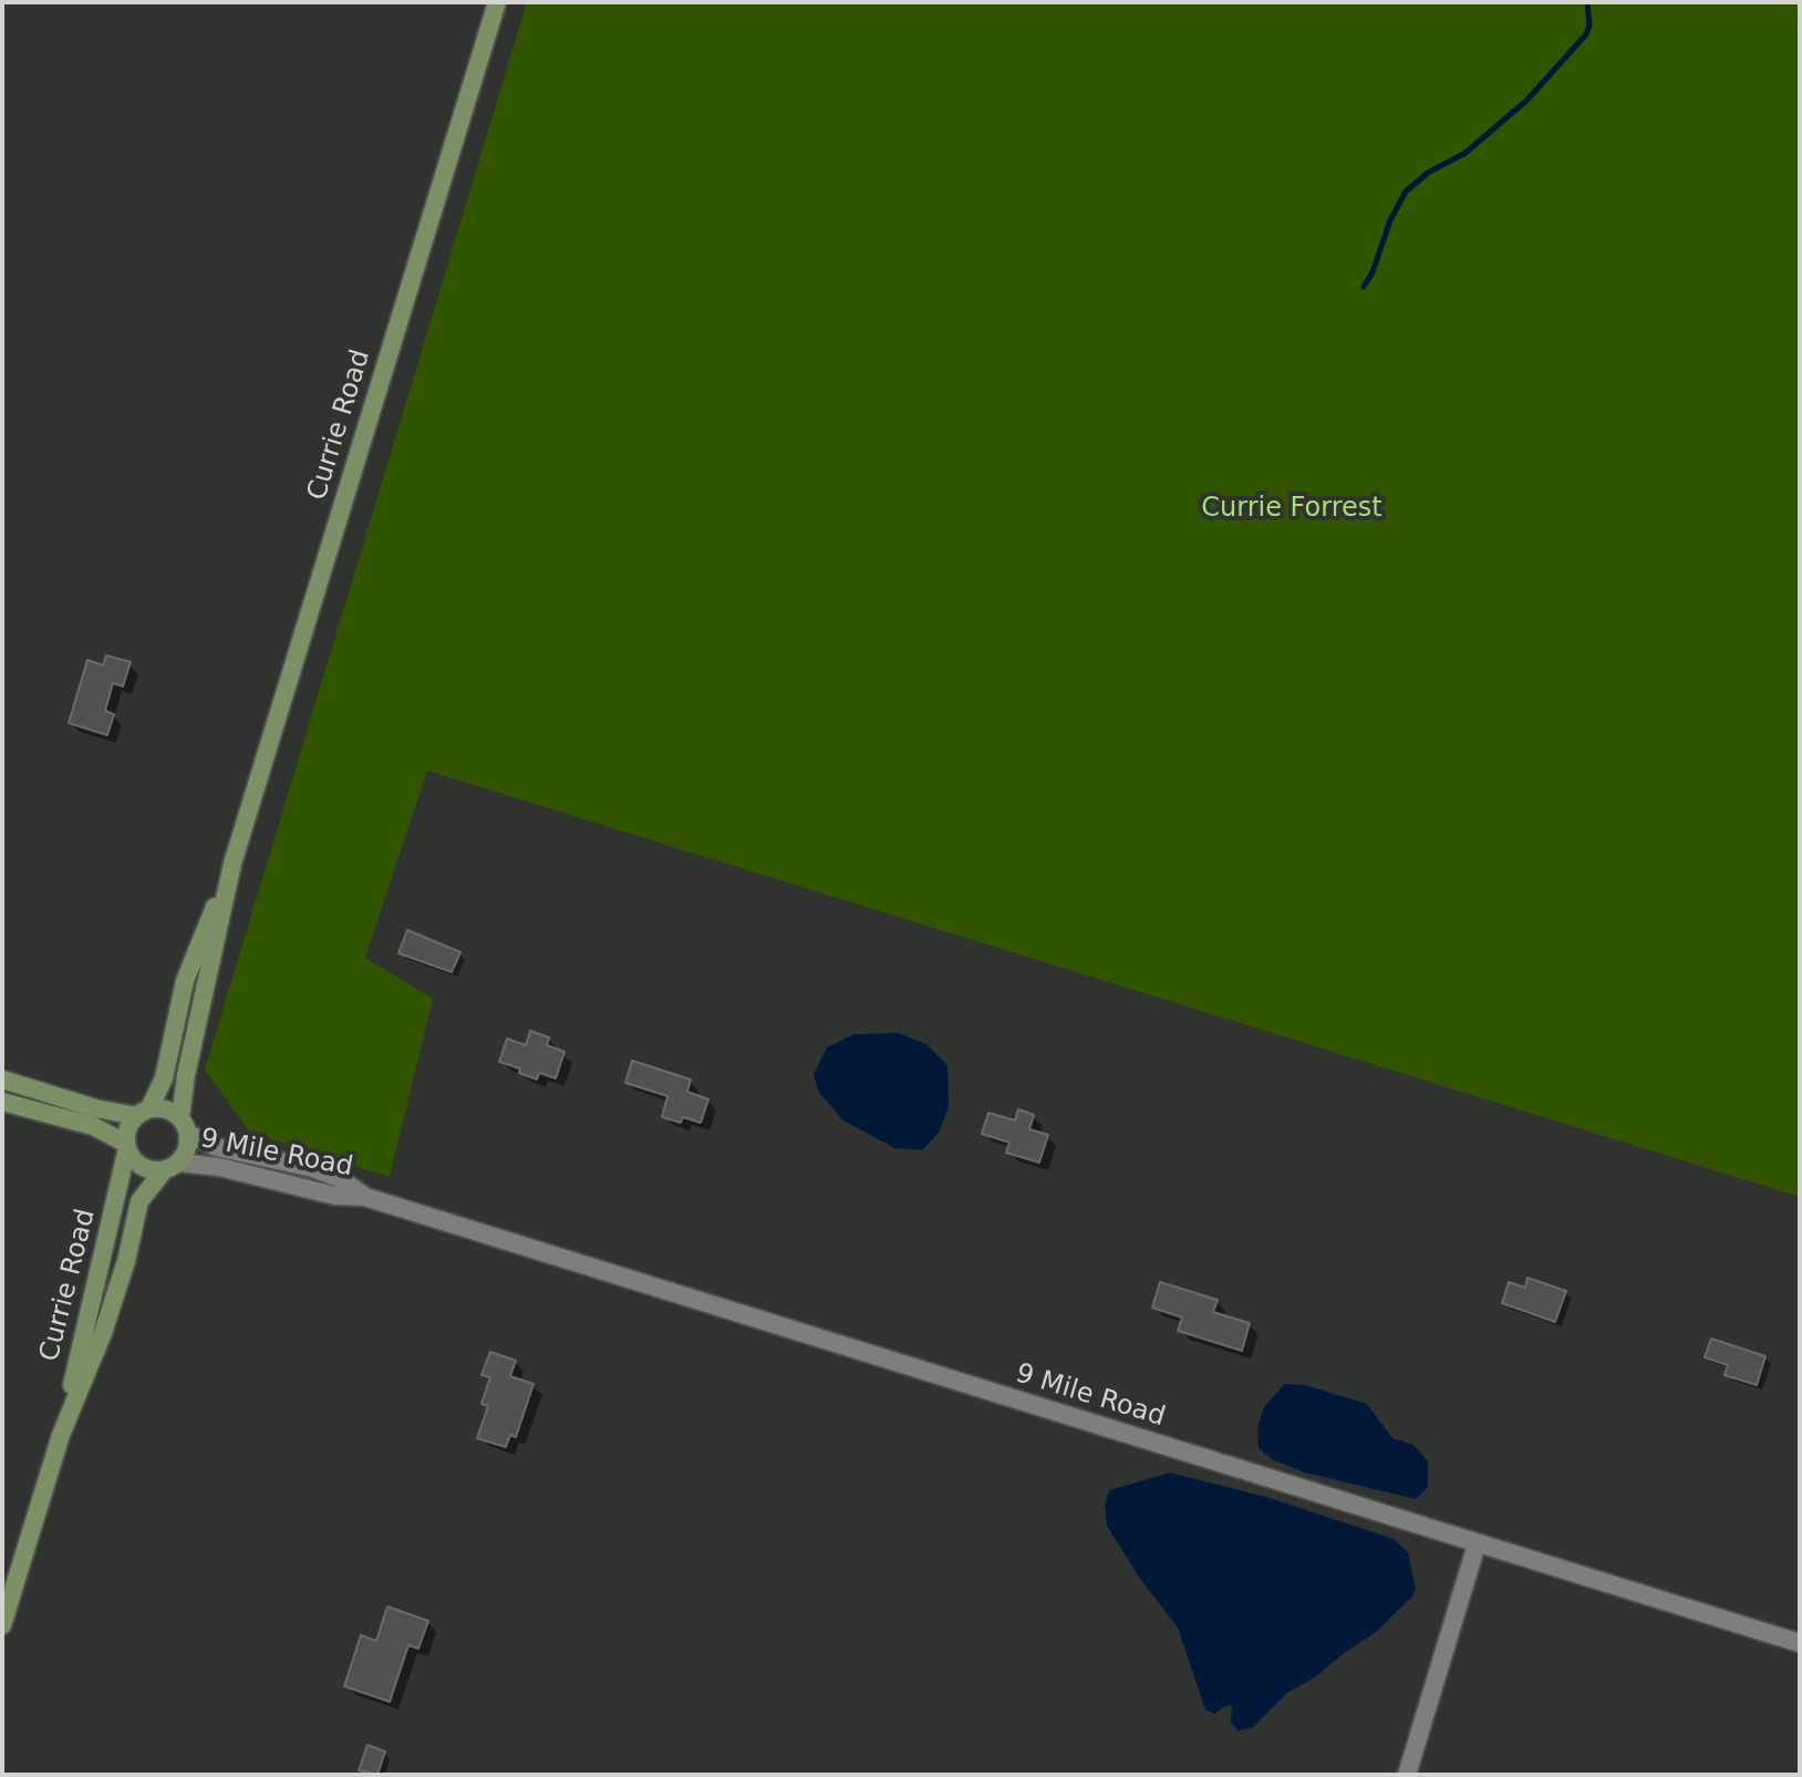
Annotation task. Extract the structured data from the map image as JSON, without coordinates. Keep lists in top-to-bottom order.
{
  "streets": {
    "street": ["Currie Road", "9 Mile Road"]
  },
  "crossings": [
    ["Currie Road", "9 Mile Road"]
  ],
  "parks": ["Currie Forrest"]
}
